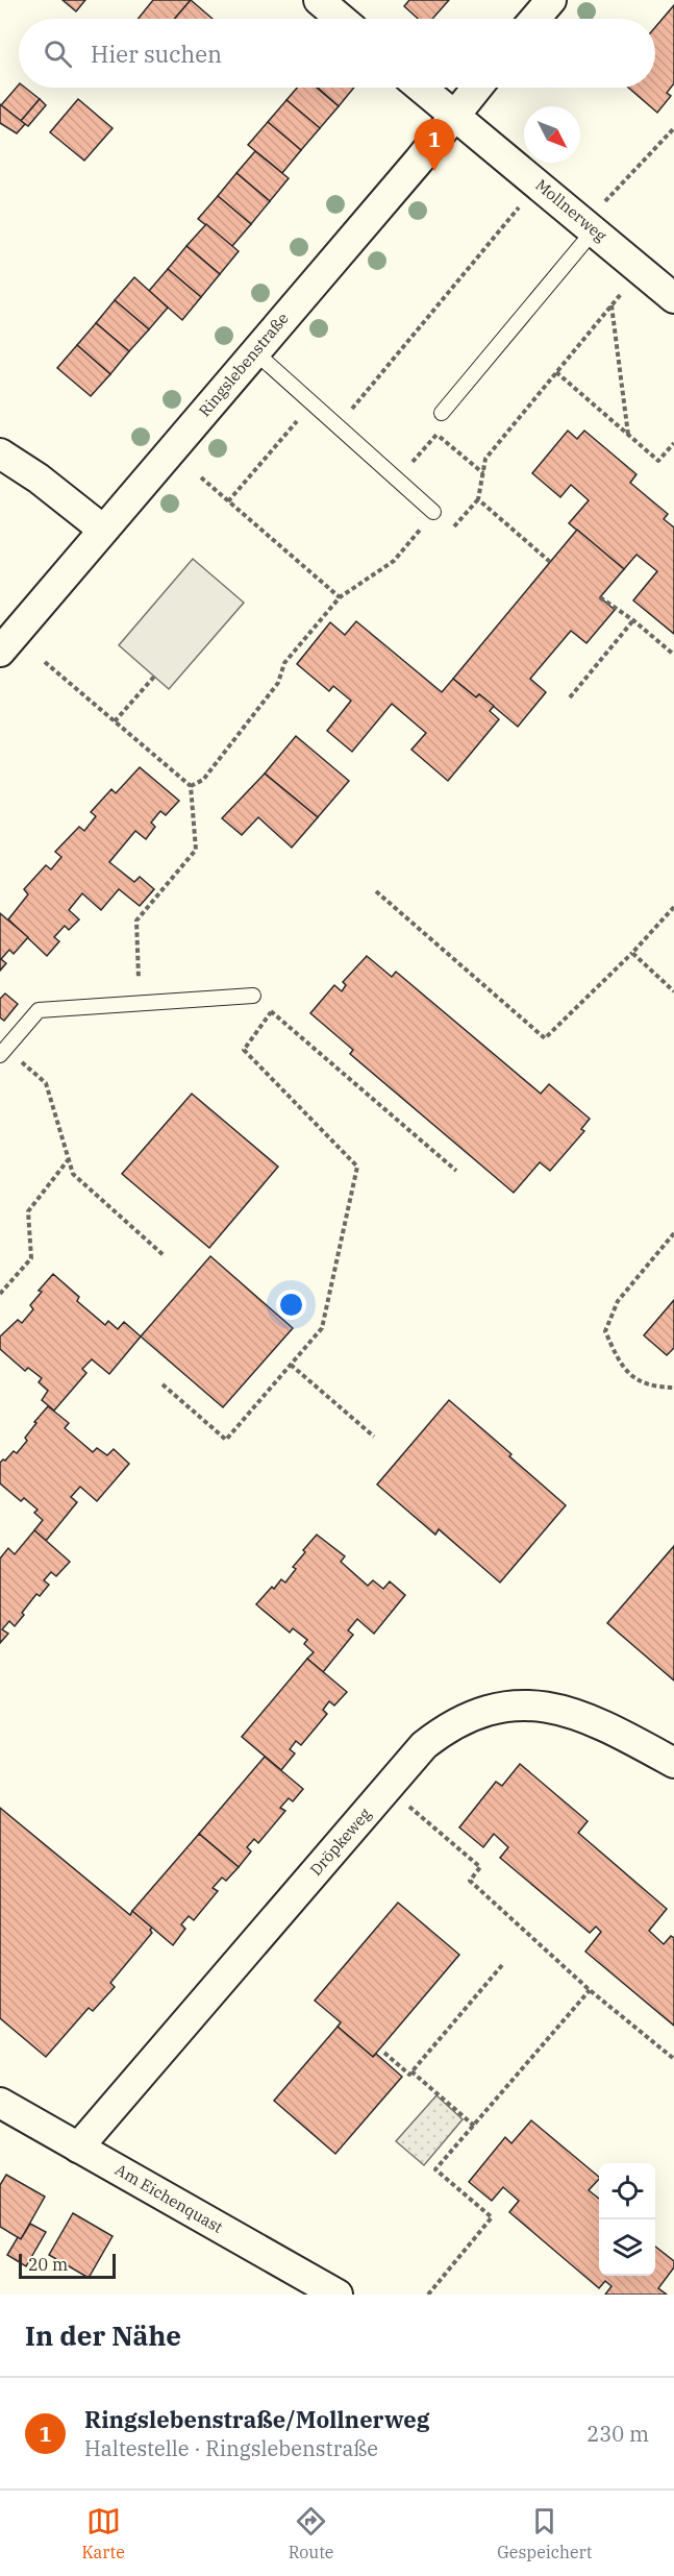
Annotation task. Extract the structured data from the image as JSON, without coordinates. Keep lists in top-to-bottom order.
{
  "streets": {
    "street": [
      "Mollnerweg",
      "Ringslebenstraße",
      "Dröpkeweg",
      "Am Eichenquast"
    ]
  },
  "crossings": [
    ["Mollnerweg", "Ringslebenstraße"],
    ["Dröpkeweg", "Am Eichenquast"]
  ],
  "scale_bar": "20 m",
  "north": "bottom right",
  "page": {
    "search": "Hier suchen",
    "pins": "1",
    "scale": "20 m",
    "heading": "In der Nähe",
    "list": [
      {
        "mark": "1",
        "name": "Ringslebenstraße/Mollnerweg",
        "note": "Haltestelle · Ringslebenstraße",
        "value": "230 m"
      }
    ],
    "nav": ["Karte", "Route", "Gespeichert"]
  }
}
